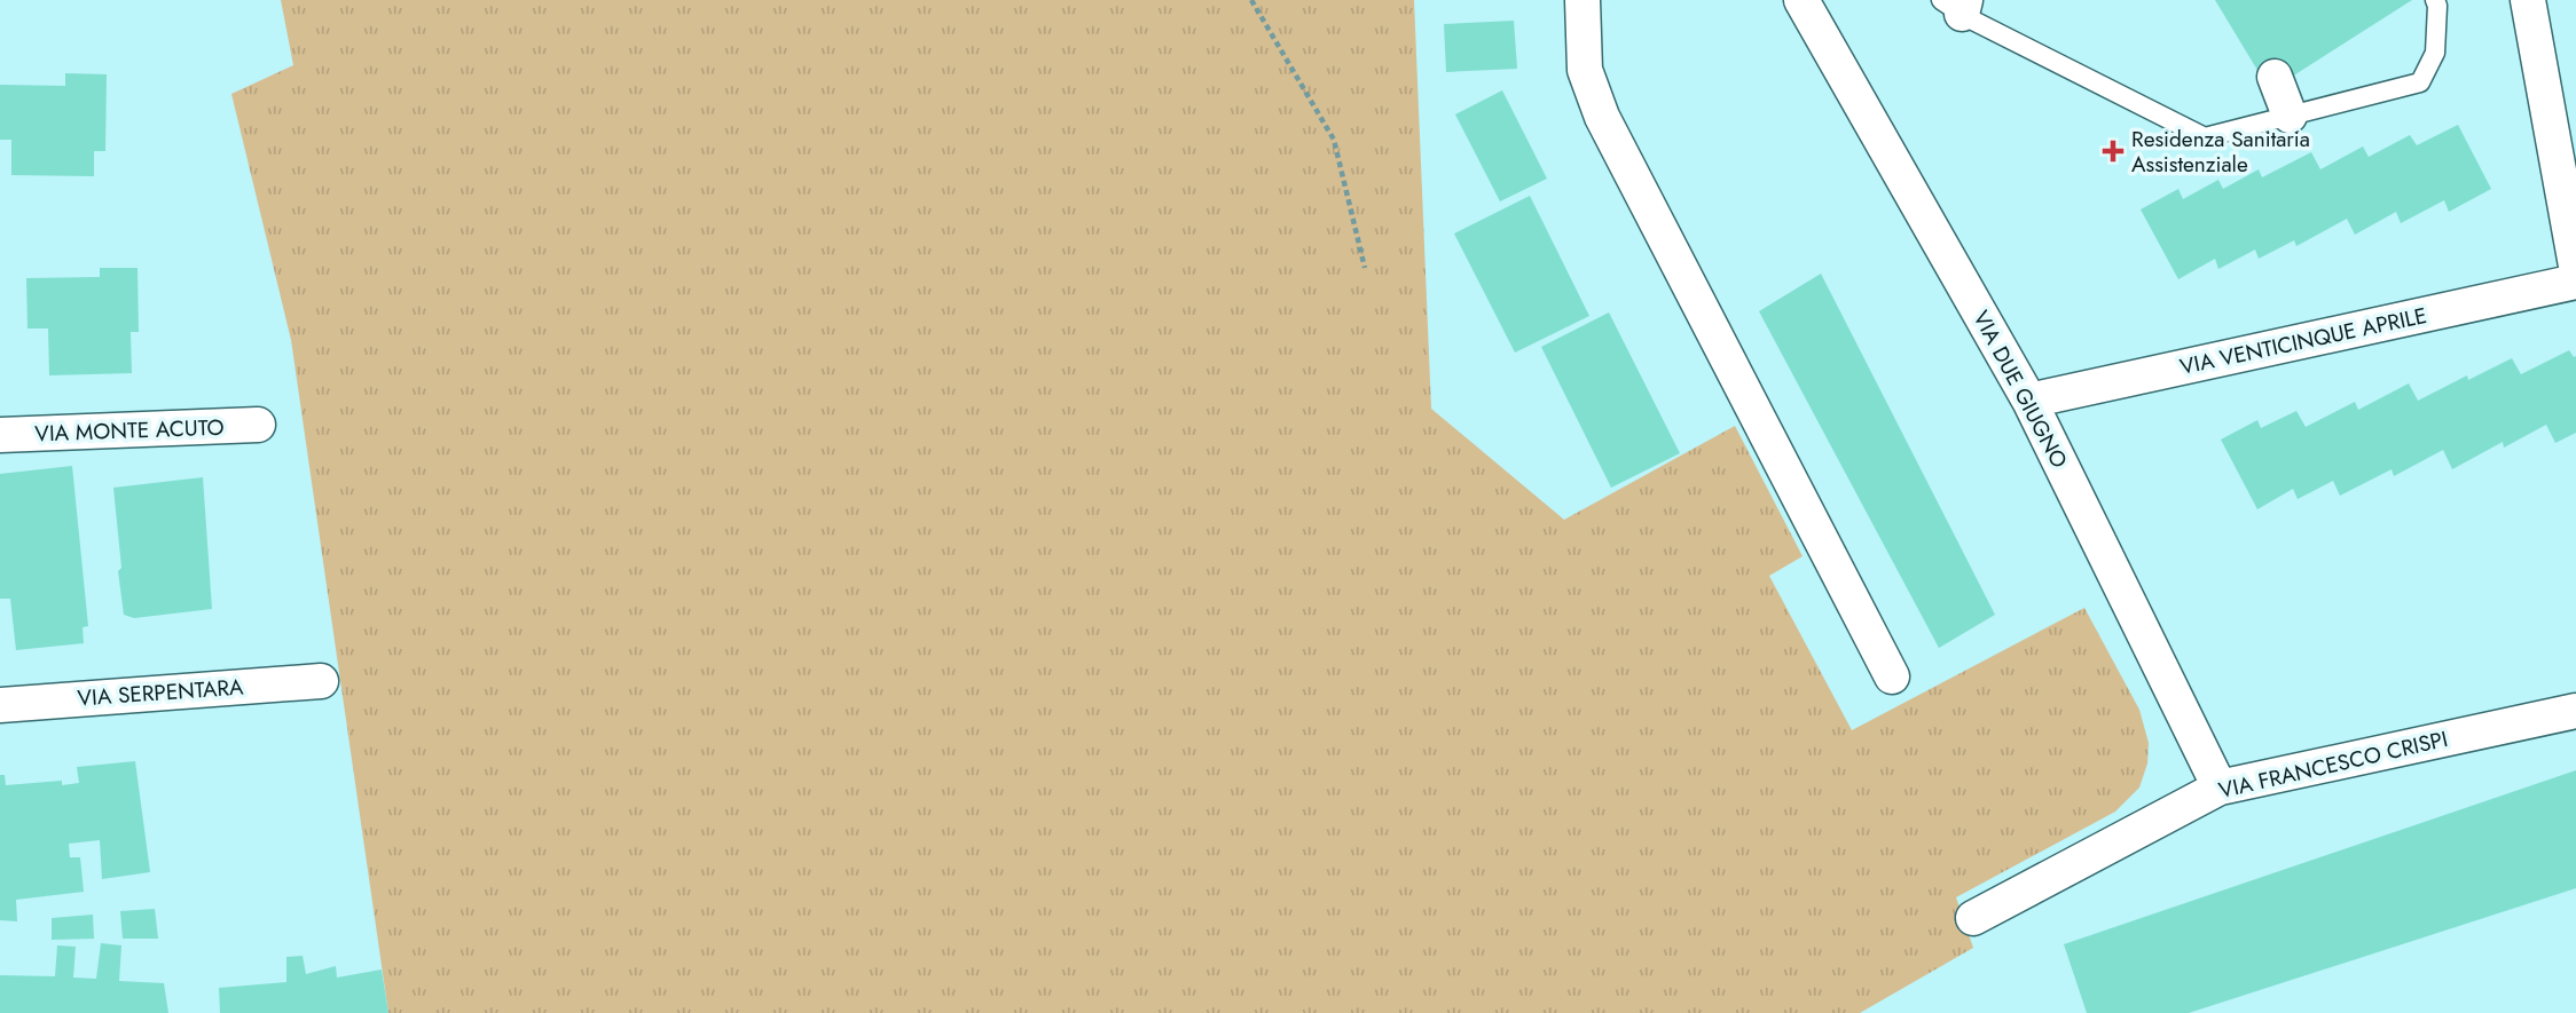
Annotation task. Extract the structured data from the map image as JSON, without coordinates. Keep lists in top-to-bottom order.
{
  "streets": {
    "street": [
      "VIA VENTICINQUE APRILE",
      "VIA DUE GIUGNO",
      "VIA MONTE ACUTO",
      "VIA SERPENTARA",
      "VIA FRANCESCO CRISPI"
    ]
  },
  "crossings": [
    ["VIA VENTICINQUE APRILE", "VIA DUE GIUGNO"],
    ["VIA DUE GIUGNO", "VIA FRANCESCO CRISPI"]
  ],
  "places": {
    "health": ["Residenza Sanitaria Assistenziale"]
  }
}
